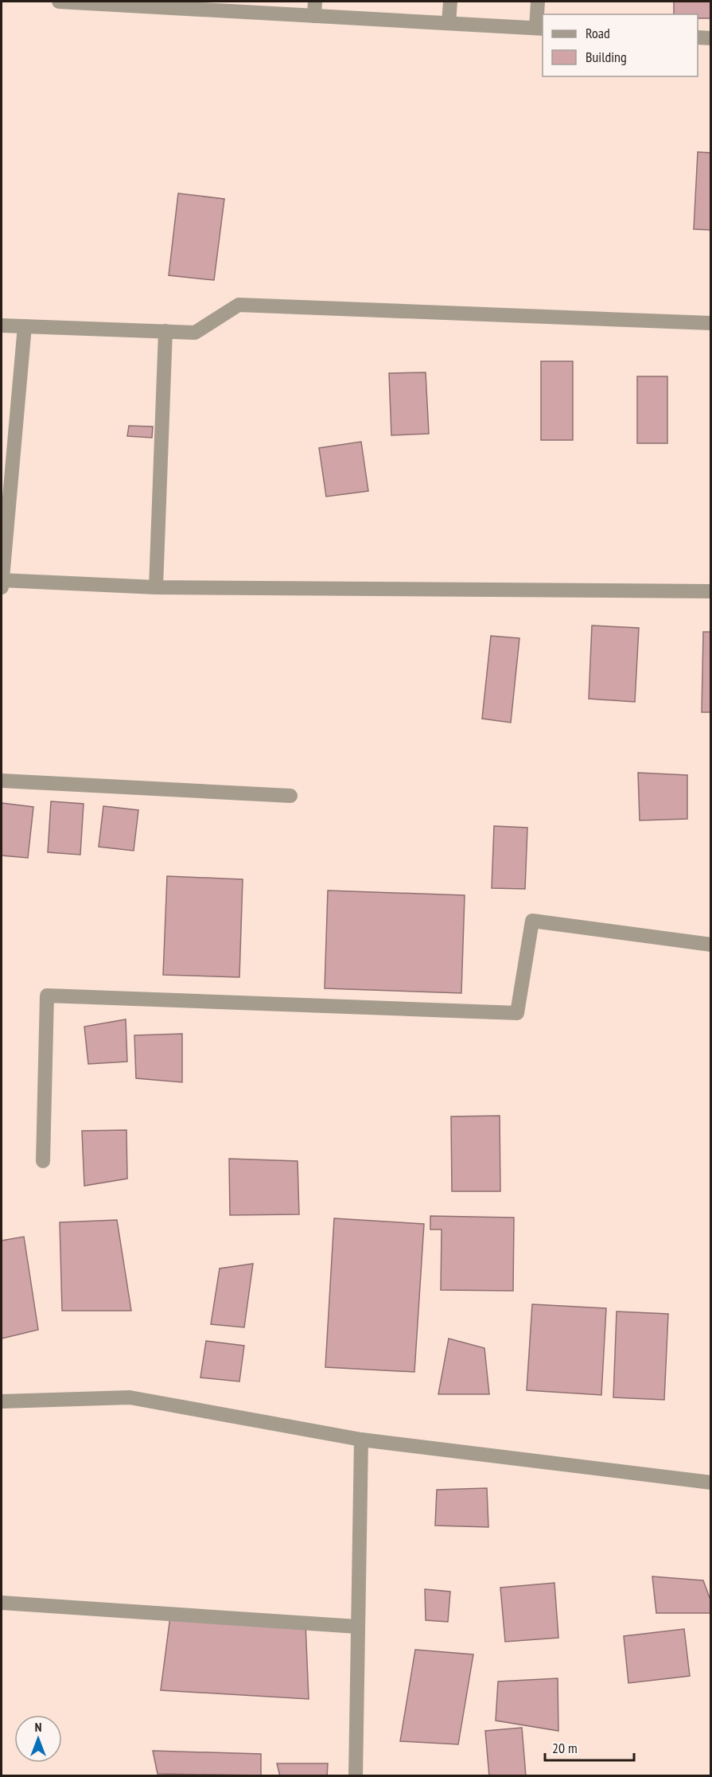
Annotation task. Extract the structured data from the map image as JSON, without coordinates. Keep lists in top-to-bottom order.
{
  "legend": ["Road", "Building"],
  "scale_bar": "20 m",
  "north": "top"
}
